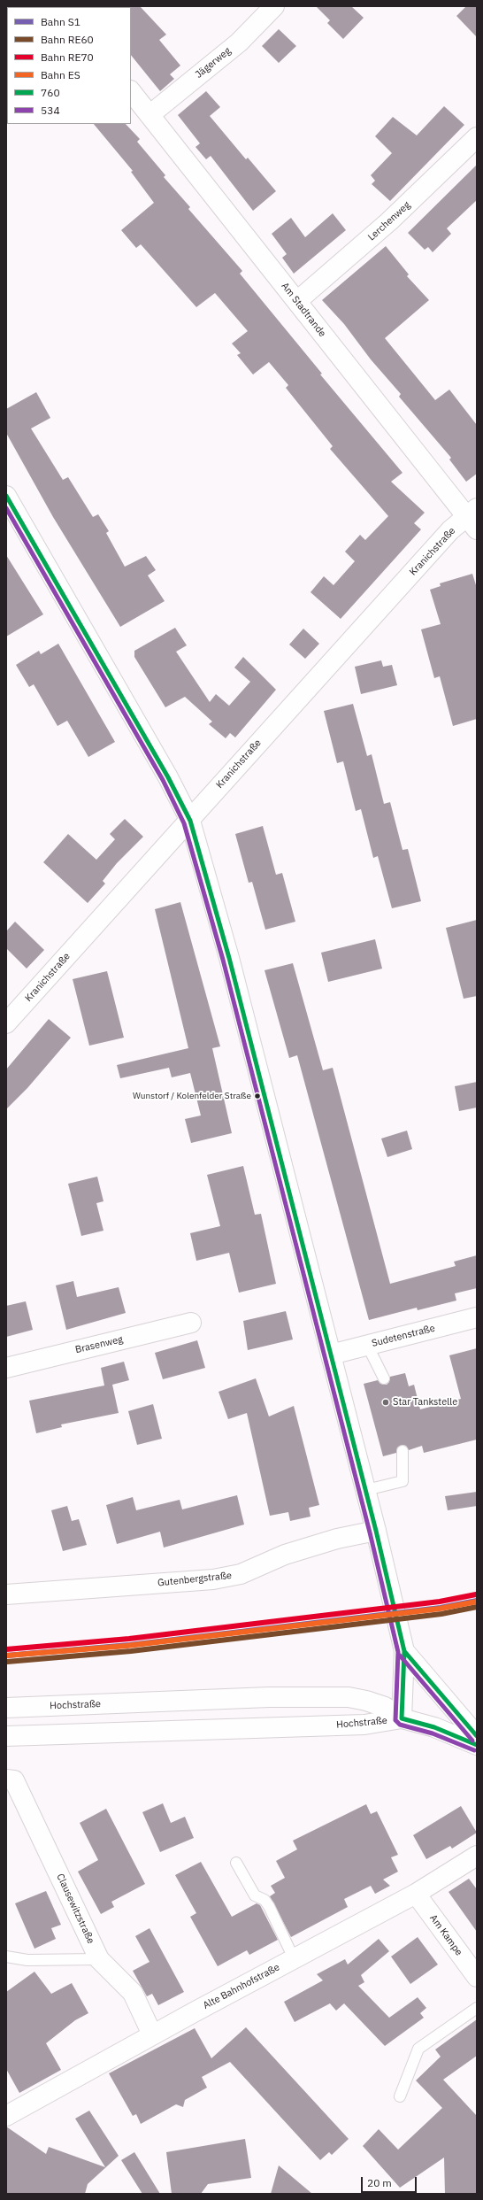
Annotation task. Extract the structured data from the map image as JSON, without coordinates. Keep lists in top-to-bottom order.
{
  "streets": {
    "street": [
      "Jägerweg",
      "Lerchenweg",
      "Am Stadtrande",
      "Kranichstraße",
      "Sudetenstraße",
      "Brasenweg",
      "Gutenbergstraße",
      "Hochstraße",
      "Clausewitzstraße",
      "Am Kampe",
      "Alte Bahnhofstraße"
    ]
  },
  "crossings": [
    ["Jägerweg", "Am Stadtrande"],
    ["Lerchenweg", "Am Stadtrande"],
    ["Am Stadtrande", "Kranichstraße"],
    ["Clausewitzstraße", "Alte Bahnhofstraße"],
    ["Am Kampe", "Alte Bahnhofstraße"]
  ],
  "places": ["Wunstorf / Kolenfelder Straße", "Star Tankstelle"],
  "lines": [
    "transit line 760",
    "transit line 534",
    "rail line RE70",
    "rail line S1",
    "rail line ES",
    "rail line RE60"
  ],
  "legend": [
    "Bahn S1",
    "Bahn RE60",
    "Bahn RE70",
    "Bahn ES",
    "760",
    "534"
  ],
  "scale_bar": "20 m"
}
